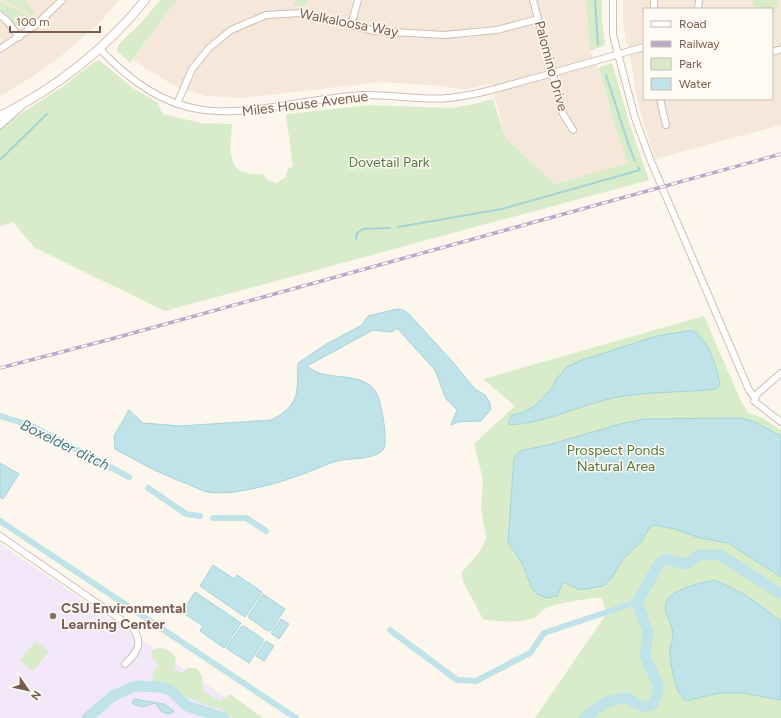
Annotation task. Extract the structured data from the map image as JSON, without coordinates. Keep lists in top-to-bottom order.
{
  "streets": {
    "street": ["Walkaloosa Way", "Palomino Drive", "Miles House Avenue"]
  },
  "crossings": [
    ["Walkaloosa Way", "Palomino Drive"],
    ["Walkaloosa Way", "Miles House Avenue"],
    ["Palomino Drive", "Miles House Avenue"]
  ],
  "water": ["Boxelder ditch"],
  "parks": ["Dovetail Park", "Prospect Ponds Natural Area"],
  "places": ["CSU Environmental Learning Center"],
  "legend": [
    "Road",
    "Railway",
    "Park",
    "Water"
  ],
  "scale_bar": "100 m",
  "north": "bottom right"
}
